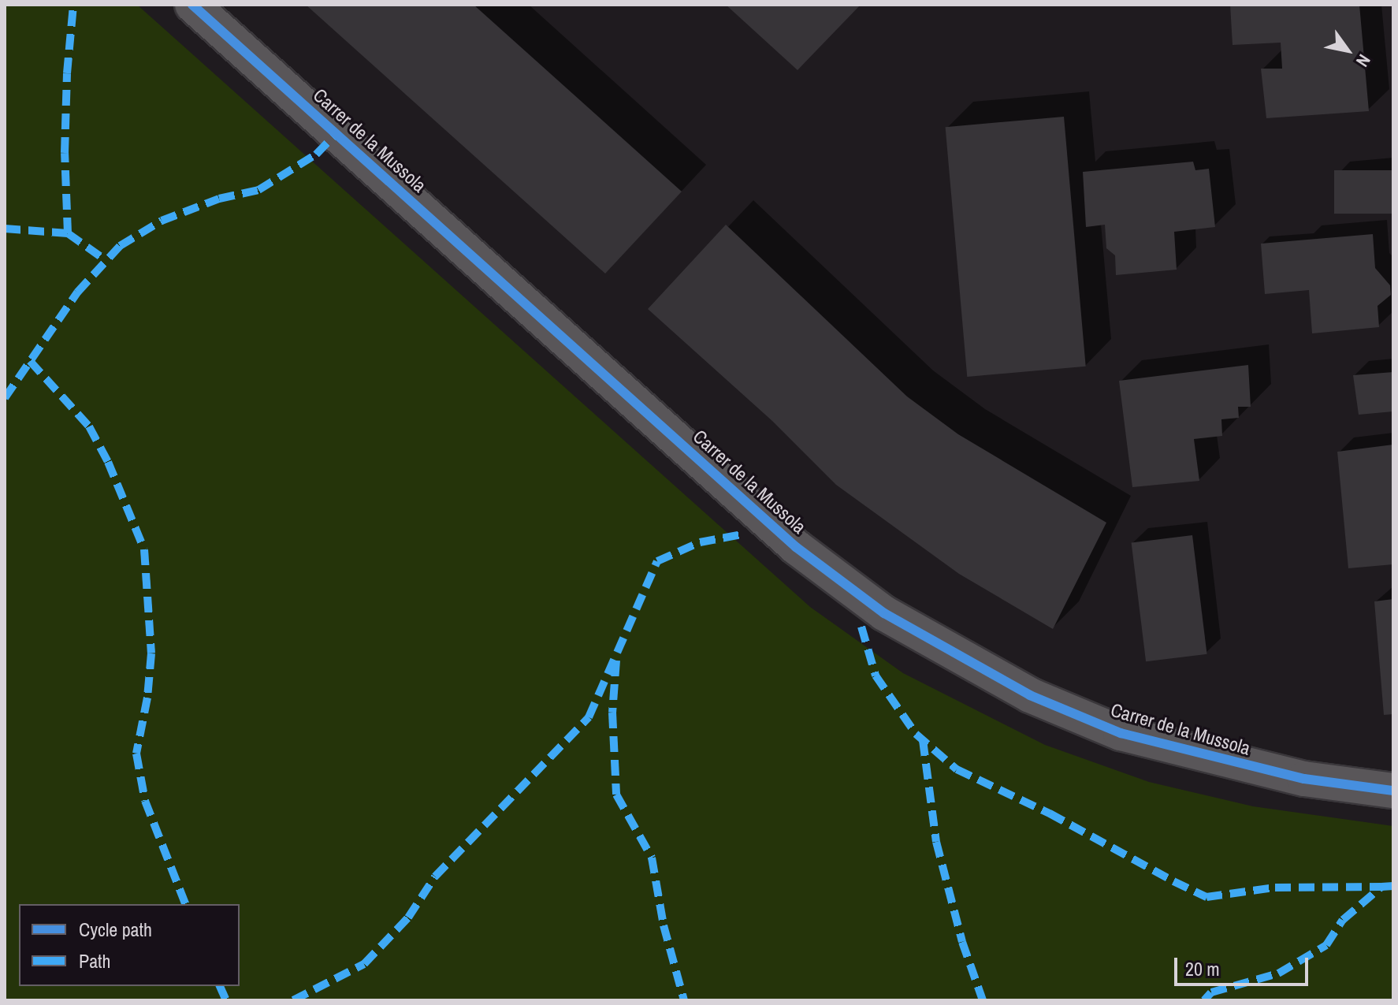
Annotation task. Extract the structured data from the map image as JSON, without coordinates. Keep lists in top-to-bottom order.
{
  "streets": {
    "street": ["Carrer de la Mussola"]
  },
  "legend": ["Cycle path", "Path"],
  "scale_bar": "20 m",
  "north": "bottom right"
}
